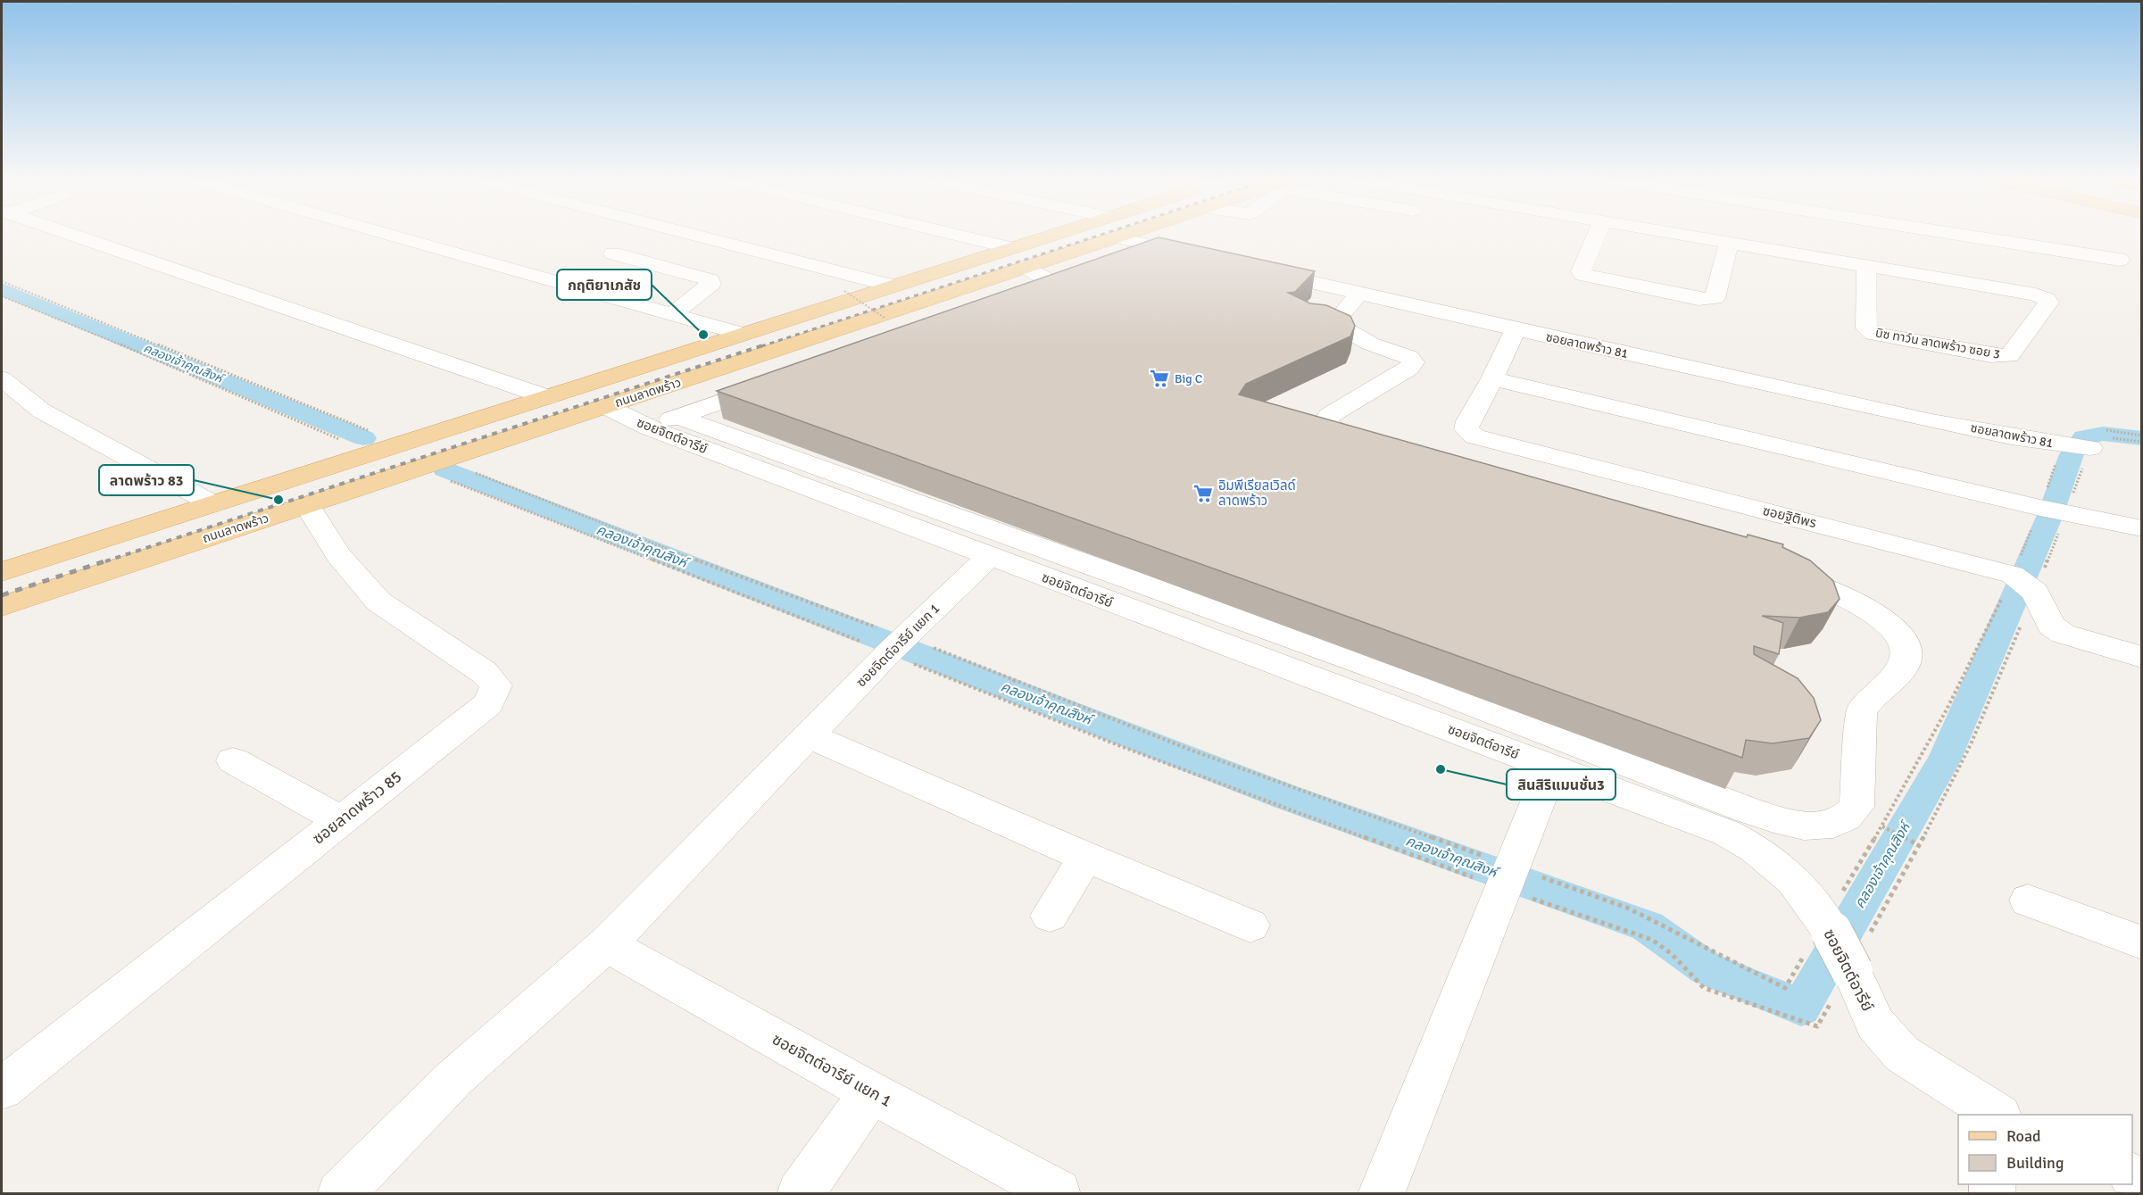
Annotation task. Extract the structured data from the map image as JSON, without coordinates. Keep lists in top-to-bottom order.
{
  "streets": {
    "main road": ["ถนนลาดพร้าว"],
    "street": [
      "บิซ ทาว์น ลาดพร้าว ซอย 3",
      "ซอยลาดพร้าว 81",
      "ซอยจิตต์อารีย์",
      "ซอยฐิติพร",
      "ซอยจิตต์อารีย์ แยก 1",
      "ซอยลาดพร้าว 85"
    ]
  },
  "crossings": [
    ["ซอยลาดพร้าว 81", "ซอยฐิติพร"],
    ["ถนนลาดพร้าว", "ซอยจิตต์อารีย์"],
    ["ถนนลาดพร้าว", "ซอยลาดพร้าว 85"],
    ["ซอยจิตต์อารีย์", "ซอยจิตต์อารีย์ แยก 1"]
  ],
  "water": ["คลองเจ้าคุณสิงห์"],
  "places": {
    "other": ["กฤติยาเภสัช", "ลาดพร้าว 83", "สินสิริแมนชั่น3"],
    "supermarket": ["Big C", "อิมพีเรียลเวิลด์ ลาดพร้าว"]
  },
  "legend": ["Road", "Building"]
}
